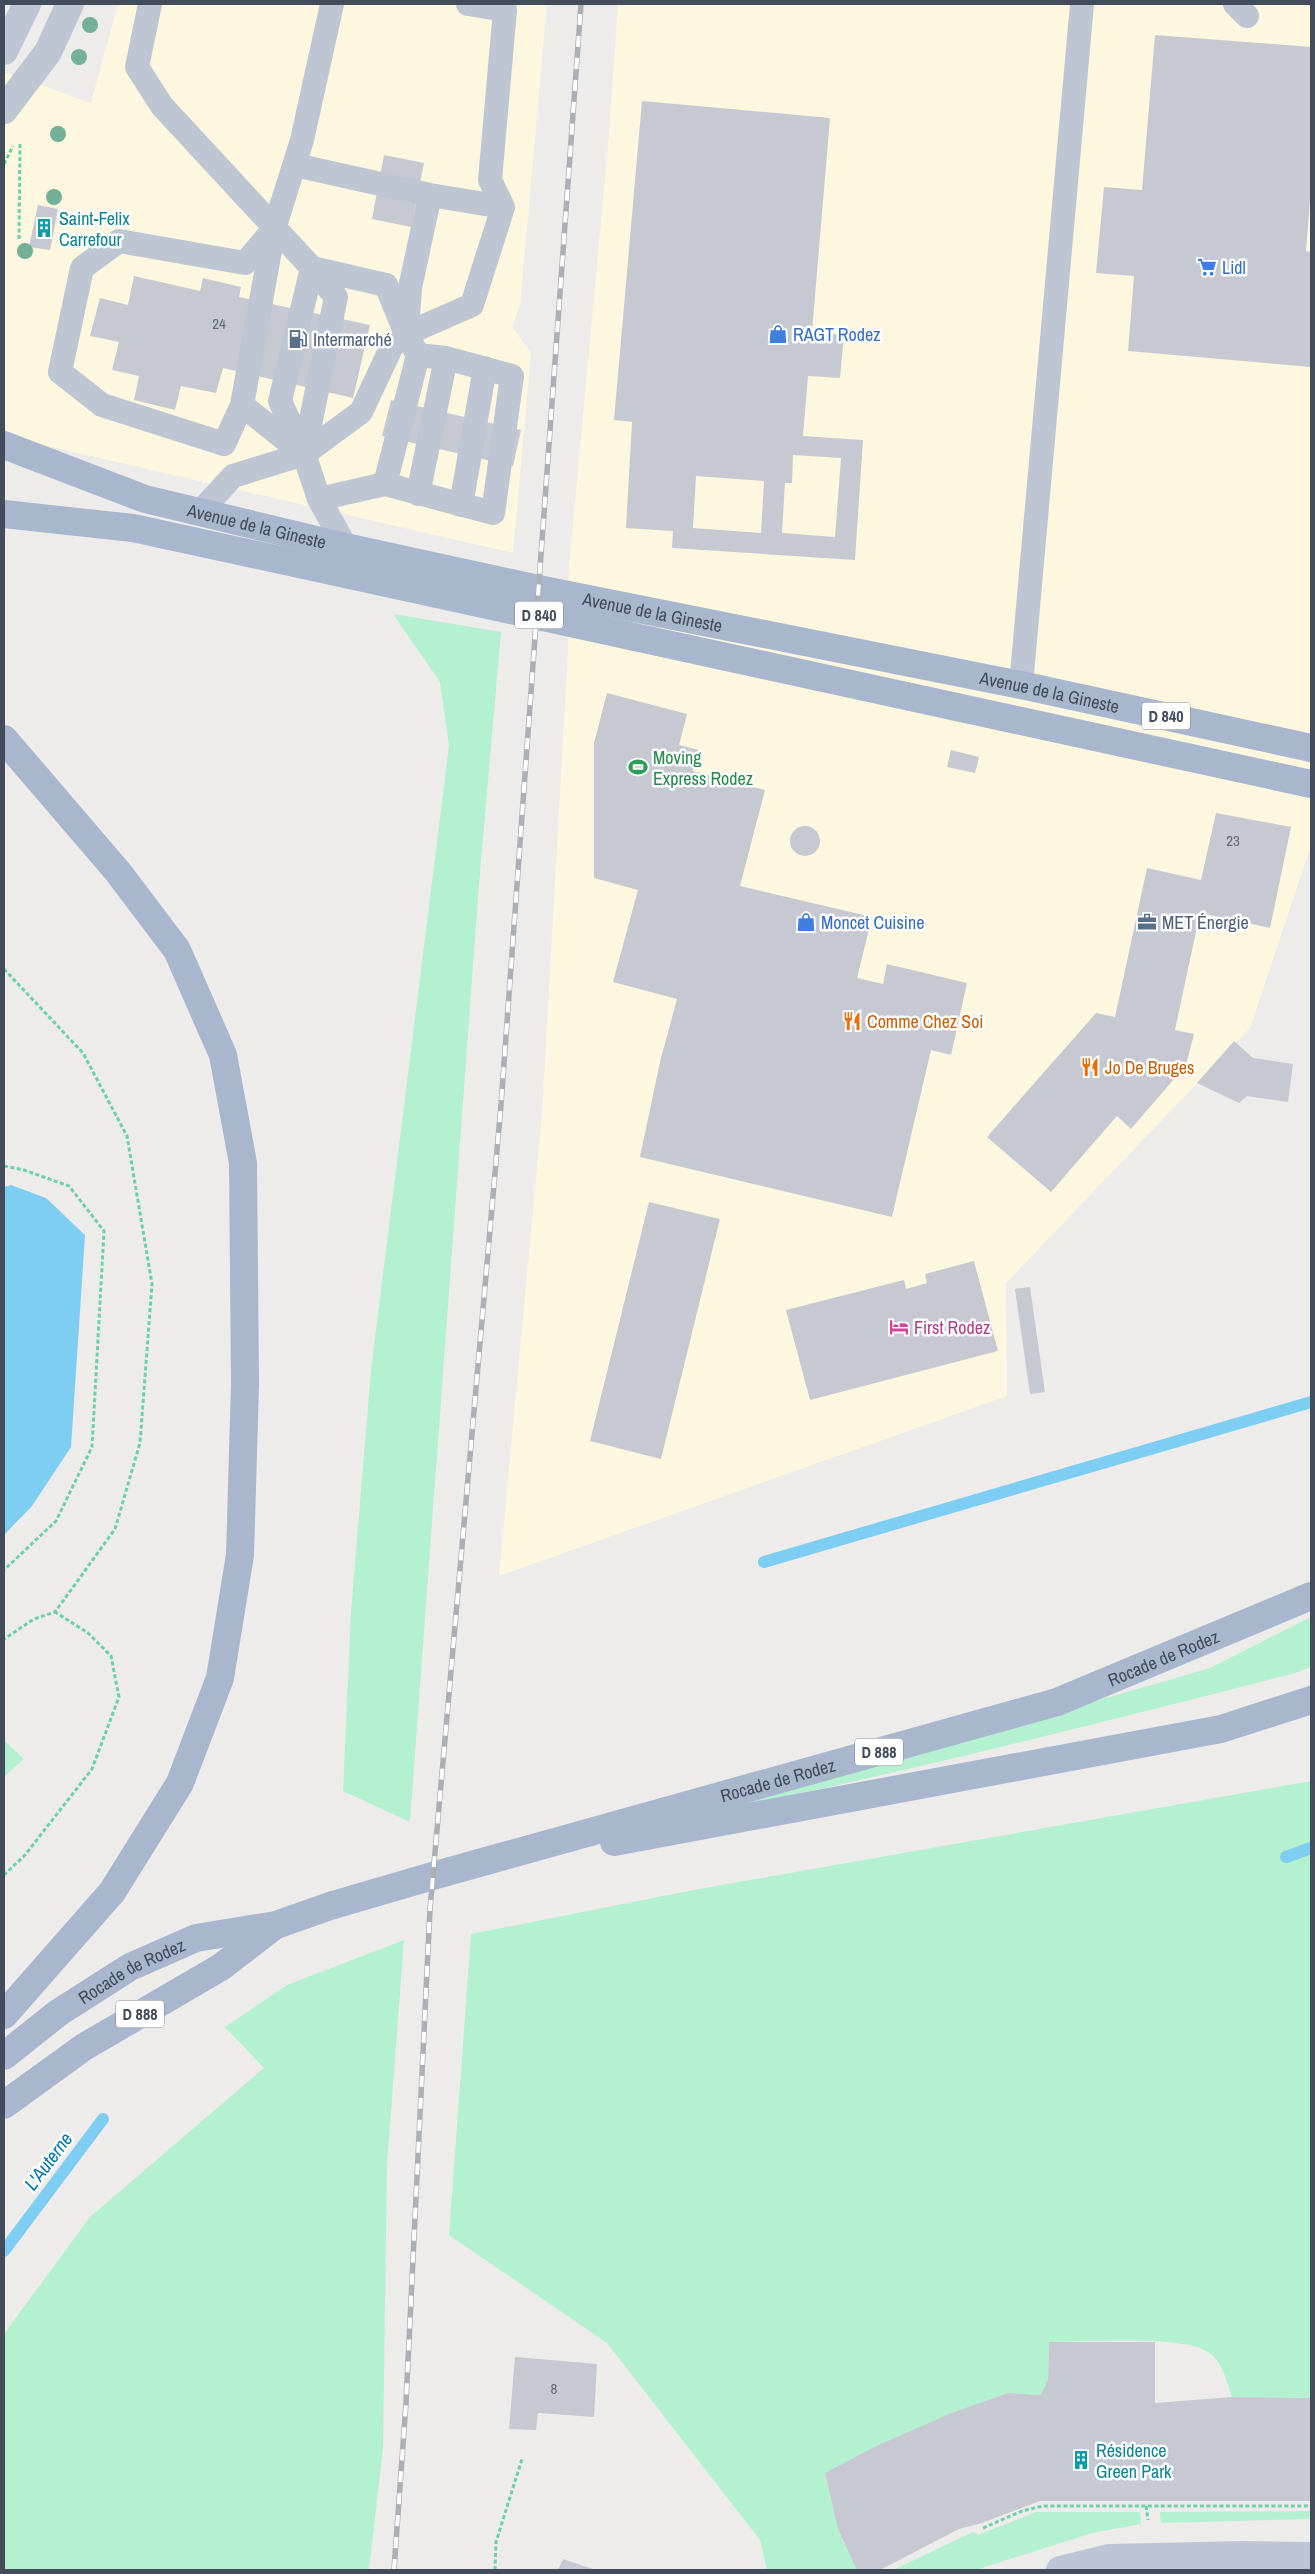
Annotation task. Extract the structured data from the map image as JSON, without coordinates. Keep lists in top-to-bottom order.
{
  "streets": {
    "main road": [
      "Avenue de la Gineste",
      "D 840",
      "Rocade de Rodez",
      "D 888"
    ]
  },
  "water": ["L'Auterne"],
  "places": {
    "building": ["Saint-Felix Carrefour", "Résidence Green Park"],
    "supermarket": ["Lidl"],
    "shop": ["RAGT Rodez", "Moncet Cuisine"],
    "fuel station": ["Intermarché"],
    "sports": ["Moving Express Rodez"],
    "office": ["MET Énergie"],
    "restaurant": ["Comme Chez Soi", "Jo De Bruges"],
    "hotel": ["First Rodez"]
  },
  "house_numbers": ["24", "23", "8"]
}
